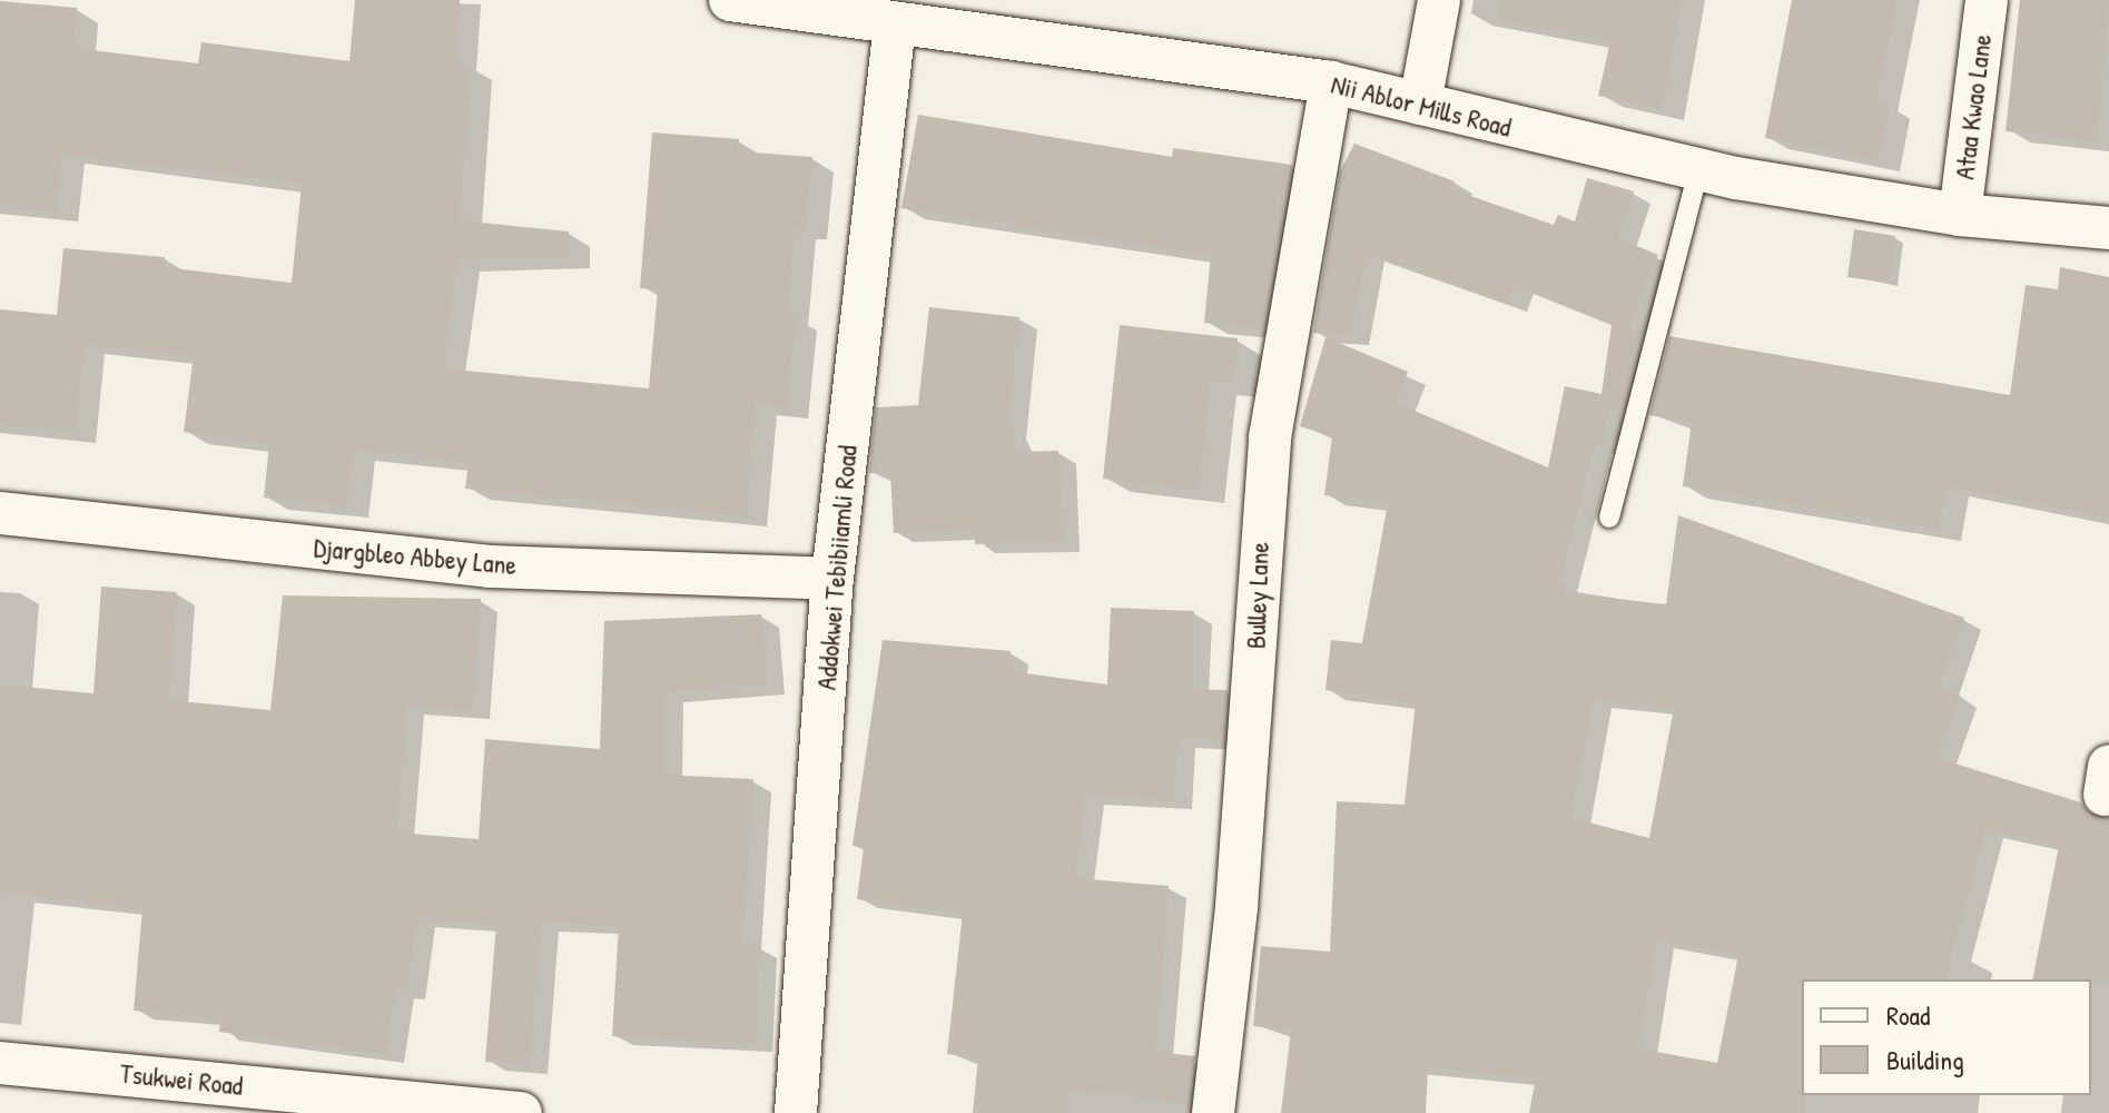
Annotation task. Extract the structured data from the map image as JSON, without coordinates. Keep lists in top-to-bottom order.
{
  "streets": {
    "street": [
      "Nii Ablor Mills Road",
      "Ataa Kwao Lane",
      "Djargbleo Abbey Lane",
      "Addokwei Tebibiiamli Road",
      "Bulley Lane",
      "Tsukwei Road"
    ]
  },
  "crossings": [
    ["Nii Ablor Mills Road", "Ataa Kwao Lane"],
    ["Nii Ablor Mills Road", "Addokwei Tebibiiamli Road"],
    ["Nii Ablor Mills Road", "Bulley Lane"],
    ["Djargbleo Abbey Lane", "Addokwei Tebibiiamli Road"]
  ],
  "legend": ["Road", "Building"]
}
